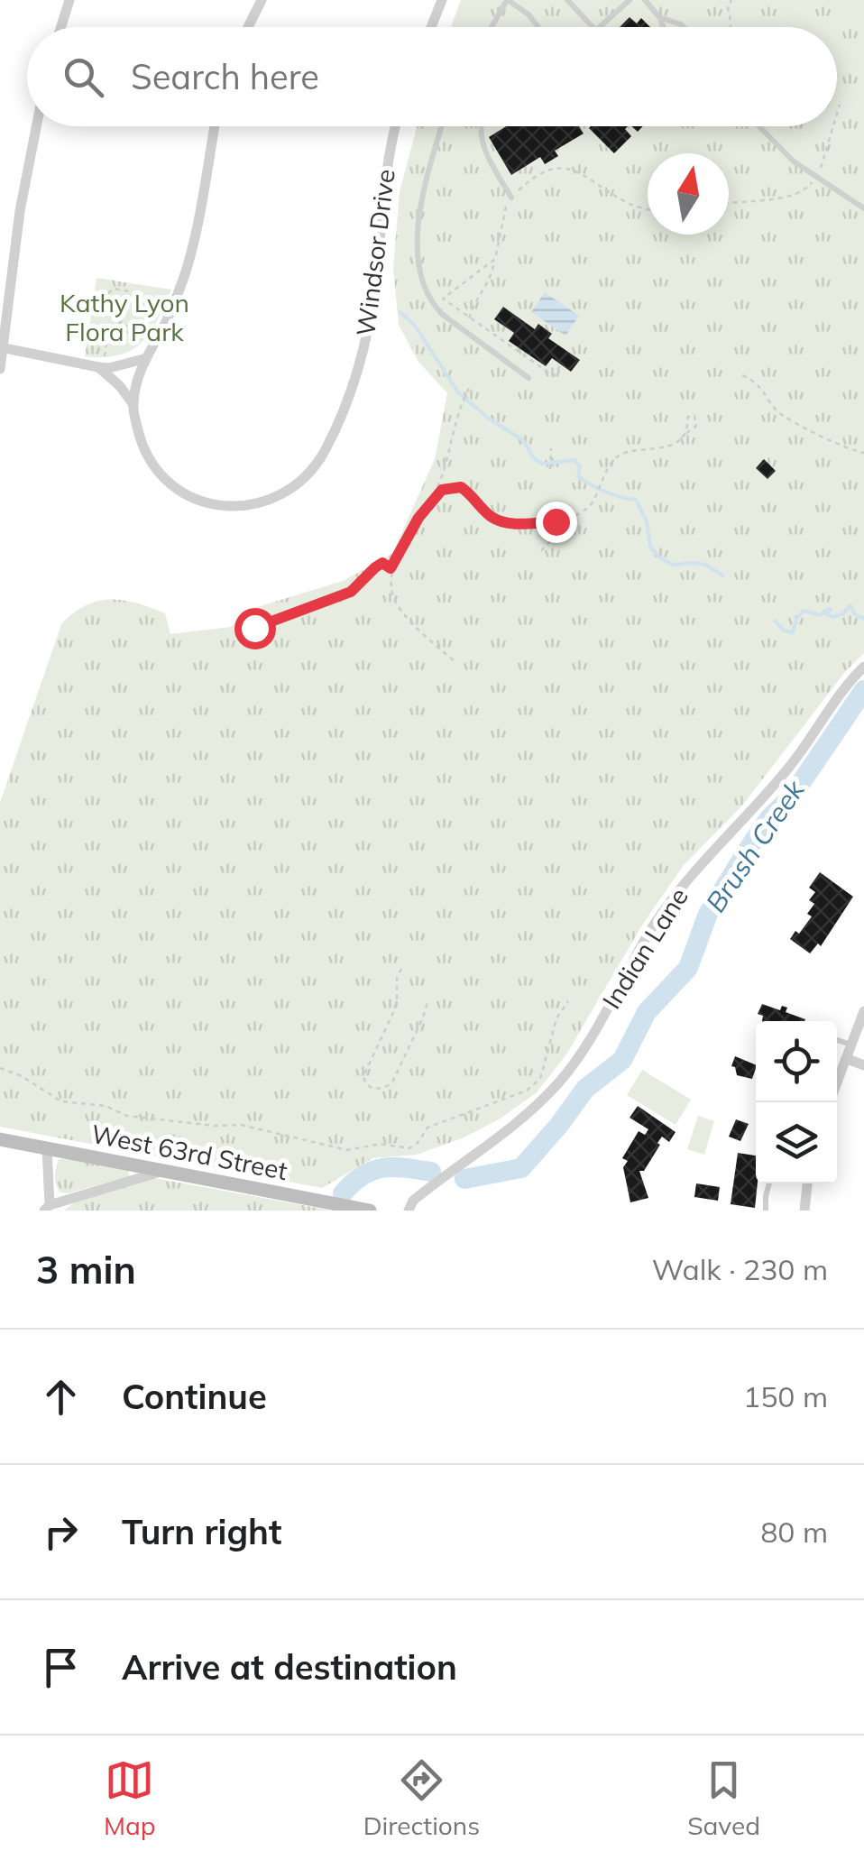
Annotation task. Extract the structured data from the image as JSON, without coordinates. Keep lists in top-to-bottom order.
{
  "streets": {
    "main road": ["West 63rd Street"],
    "street": ["Windsor Drive", "Indian Lane"]
  },
  "water": ["Brush Creek"],
  "parks": ["Kathy Lyon Flora Park"],
  "north": "top",
  "page": {
    "search": "Search here",
    "heading": ["3 min", "Walk · 230 m"],
    "list": [
      ["Continue", "150 m"],
      ["Turn right", "80 m"],
      "Arrive at destination"
    ],
    "nav": ["Map", "Directions", "Saved"]
  }
}
